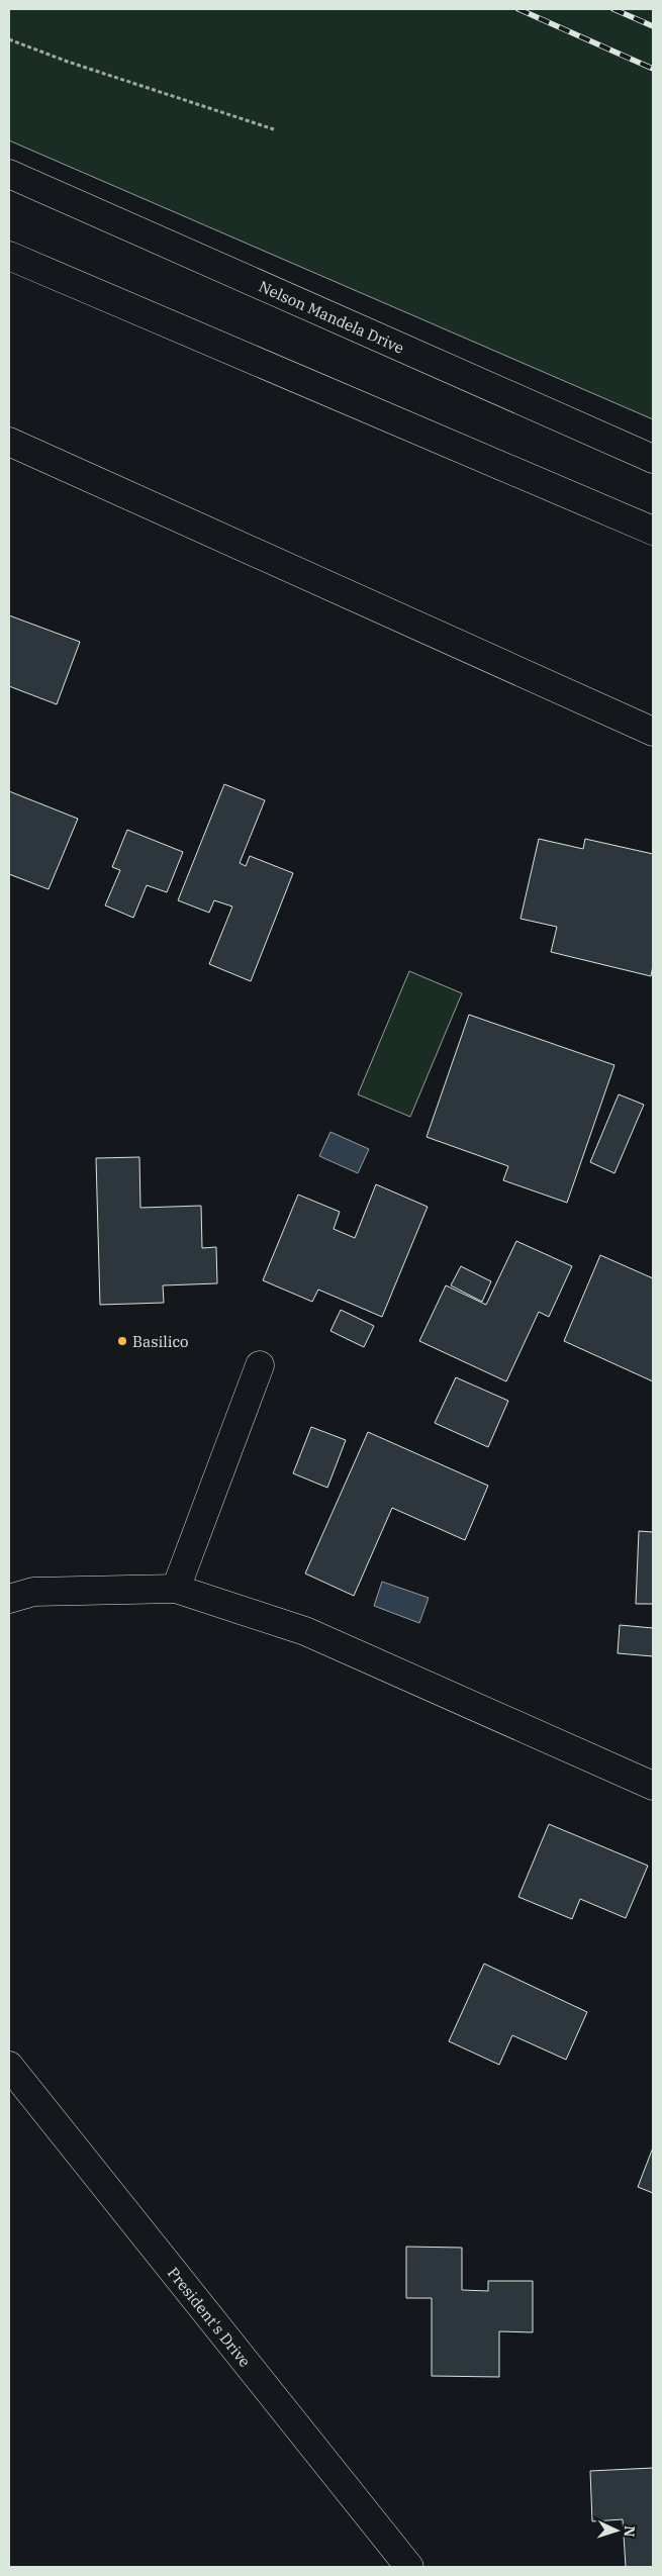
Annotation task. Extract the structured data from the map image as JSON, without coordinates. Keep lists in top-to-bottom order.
{
  "streets": {
    "street": ["Nelson Mandela Drive", "President's Drive"]
  },
  "places": ["Basilico"],
  "north": "right"
}
